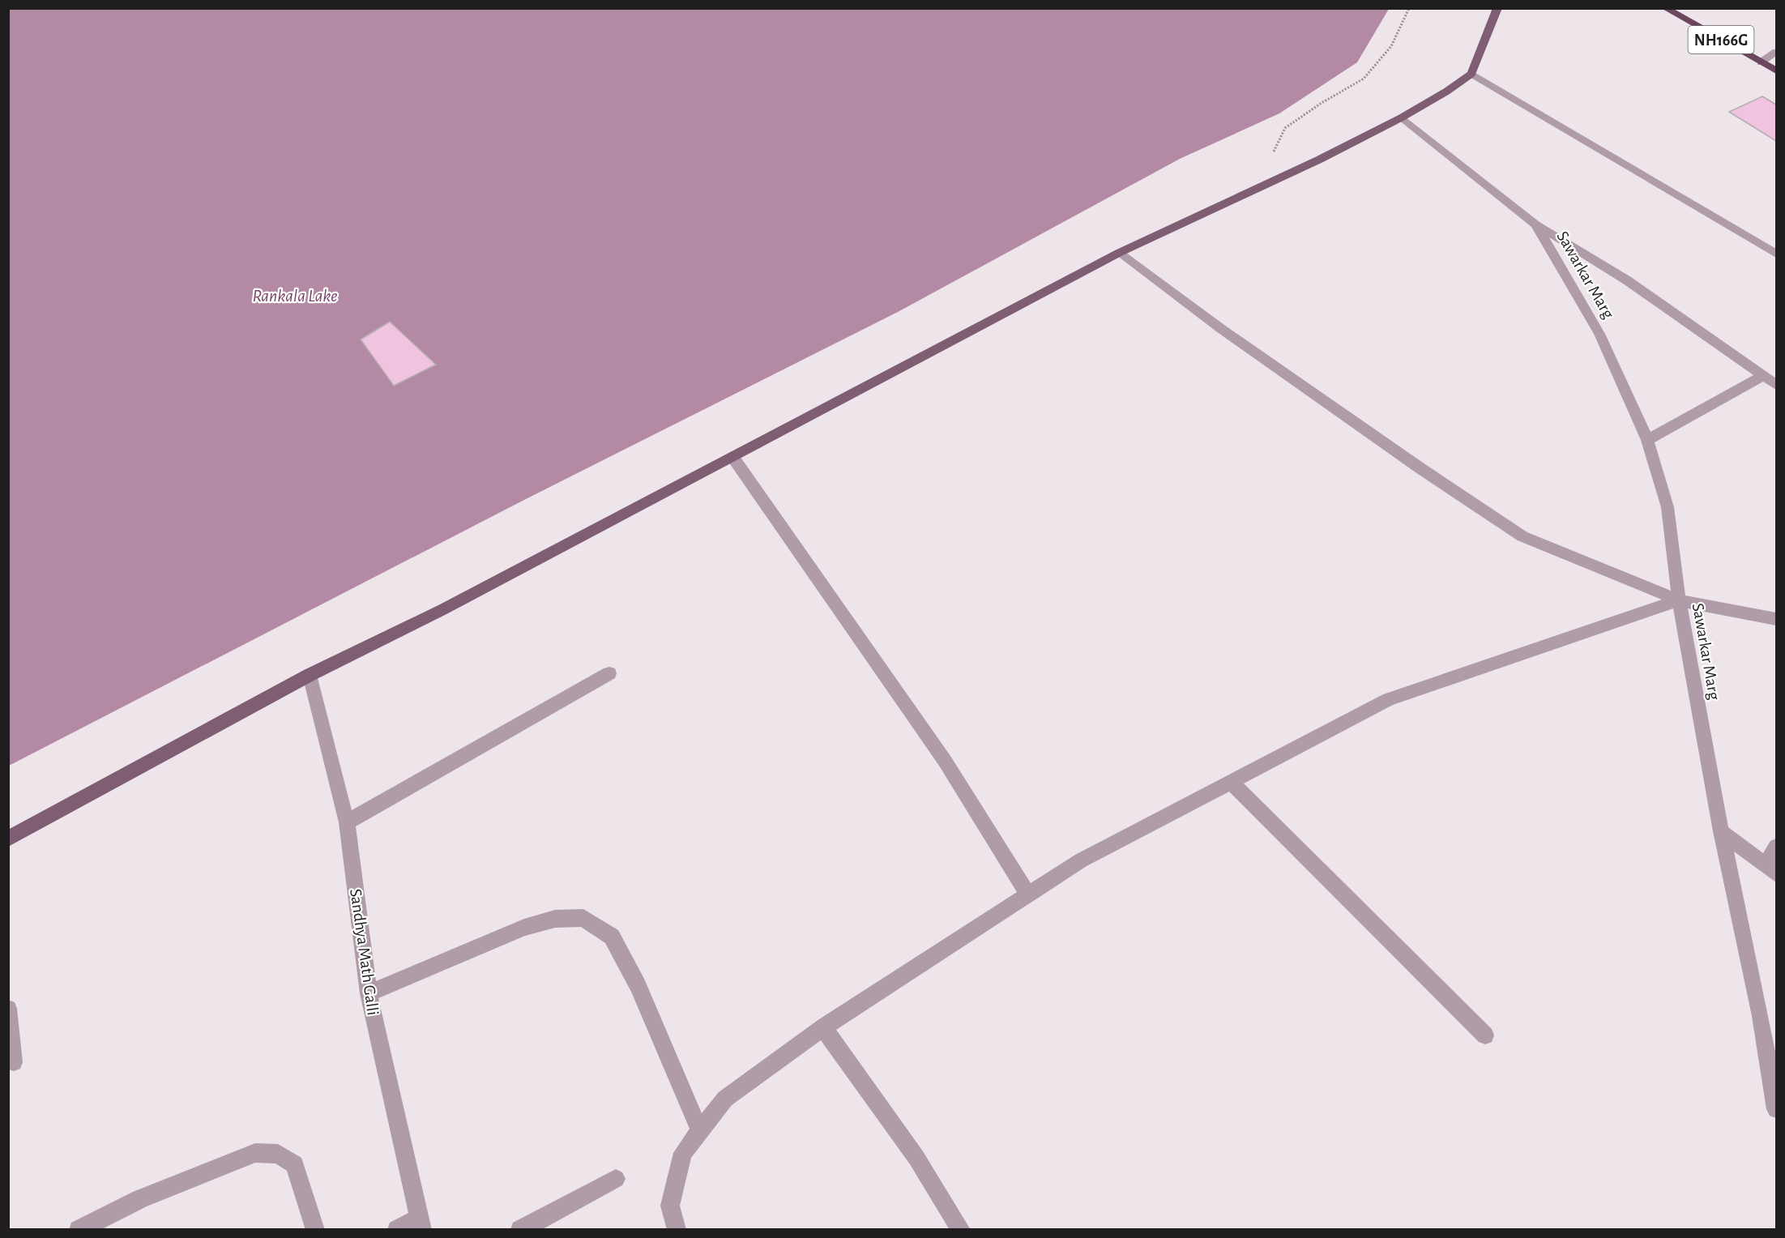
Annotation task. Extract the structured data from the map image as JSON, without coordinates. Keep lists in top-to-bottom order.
{
  "streets": {
    "highway": ["NH166G"],
    "street": ["Sawarkar Marg", "Sandhya Math Galli"]
  },
  "water": ["Rankala Lake"]
}
